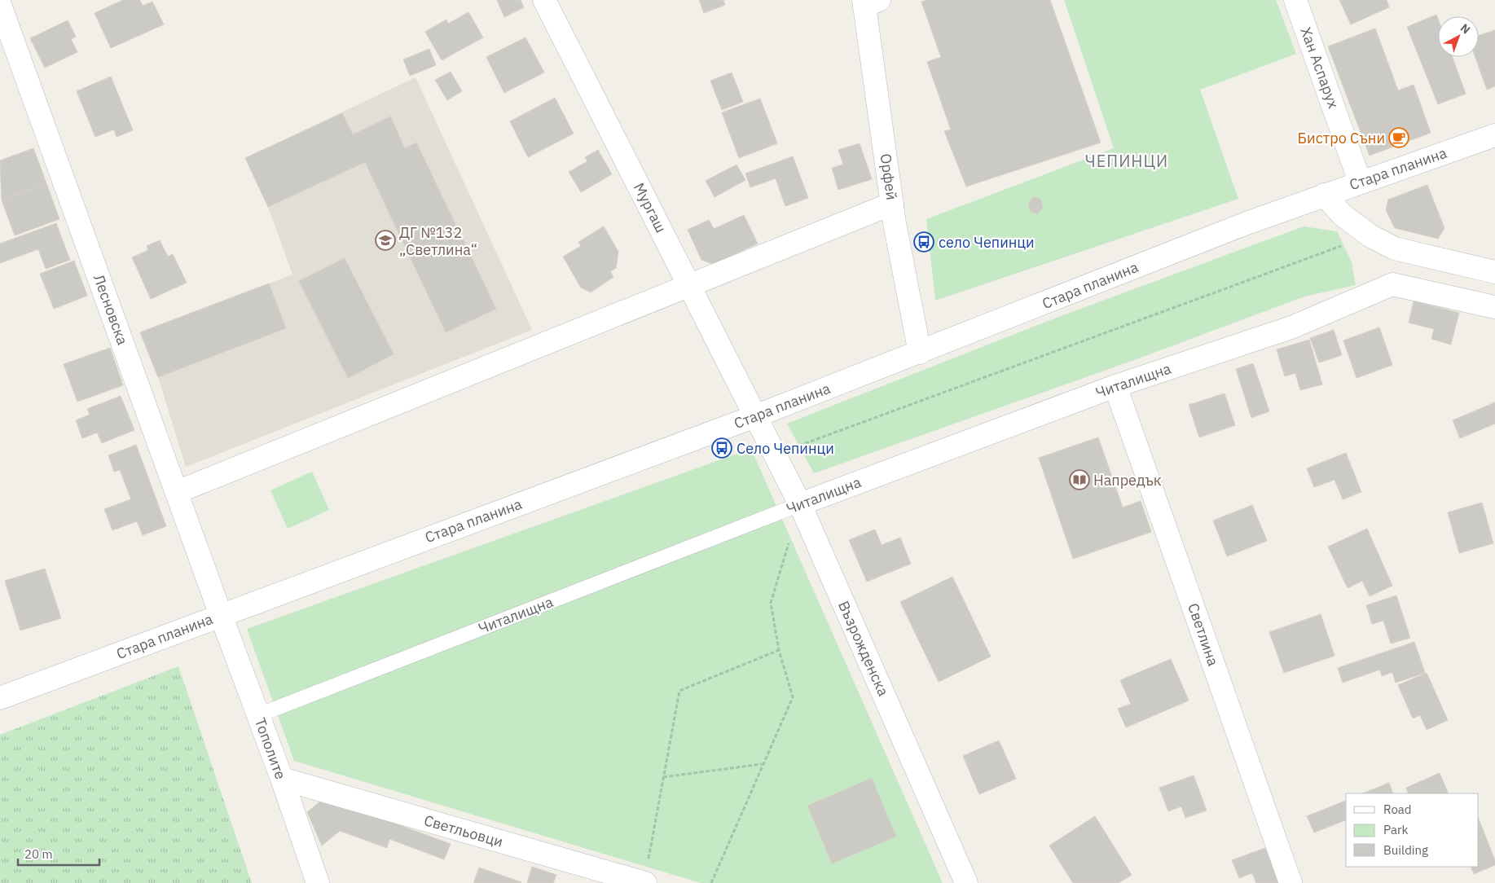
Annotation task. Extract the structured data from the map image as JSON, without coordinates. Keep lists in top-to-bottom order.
{
  "streets": {
    "street": [
      "Хан Аспарух",
      "Стара планина",
      "Орфей",
      "Мургаш",
      "Лесновска",
      "Читалищна",
      "Светлина",
      "Възрожденска",
      "Тополите",
      "Светльовци"
    ]
  },
  "crossings": [
    ["Хан Аспарух", "Стара планина"],
    ["Стара планина", "Орфей"],
    ["Стара планина", "Мургаш"],
    ["Стара планина", "Лесновска"],
    ["Стара планина", "Възрожденска"],
    ["Стара планина", "Тополите"],
    ["Мургаш", "Възрожденска"],
    ["Лесновска", "Тополите"],
    ["Читалищна", "Светлина"],
    ["Читалищна", "Възрожденска"],
    ["Читалищна", "Тополите"],
    ["Тополите", "Светльовци"]
  ],
  "districts": ["ЧЕПИНЦИ"],
  "places": {
    "cafe": ["Бистро Съни"],
    "school or university": ["ДГ №132 „Светлина“"],
    "bus stop": ["село Чепинци", "Село Чепинци"],
    "library": ["Напредък"]
  },
  "legend": ["Road", "Park", "Building"],
  "scale_bar": "20 m",
  "north": "top right"
}
